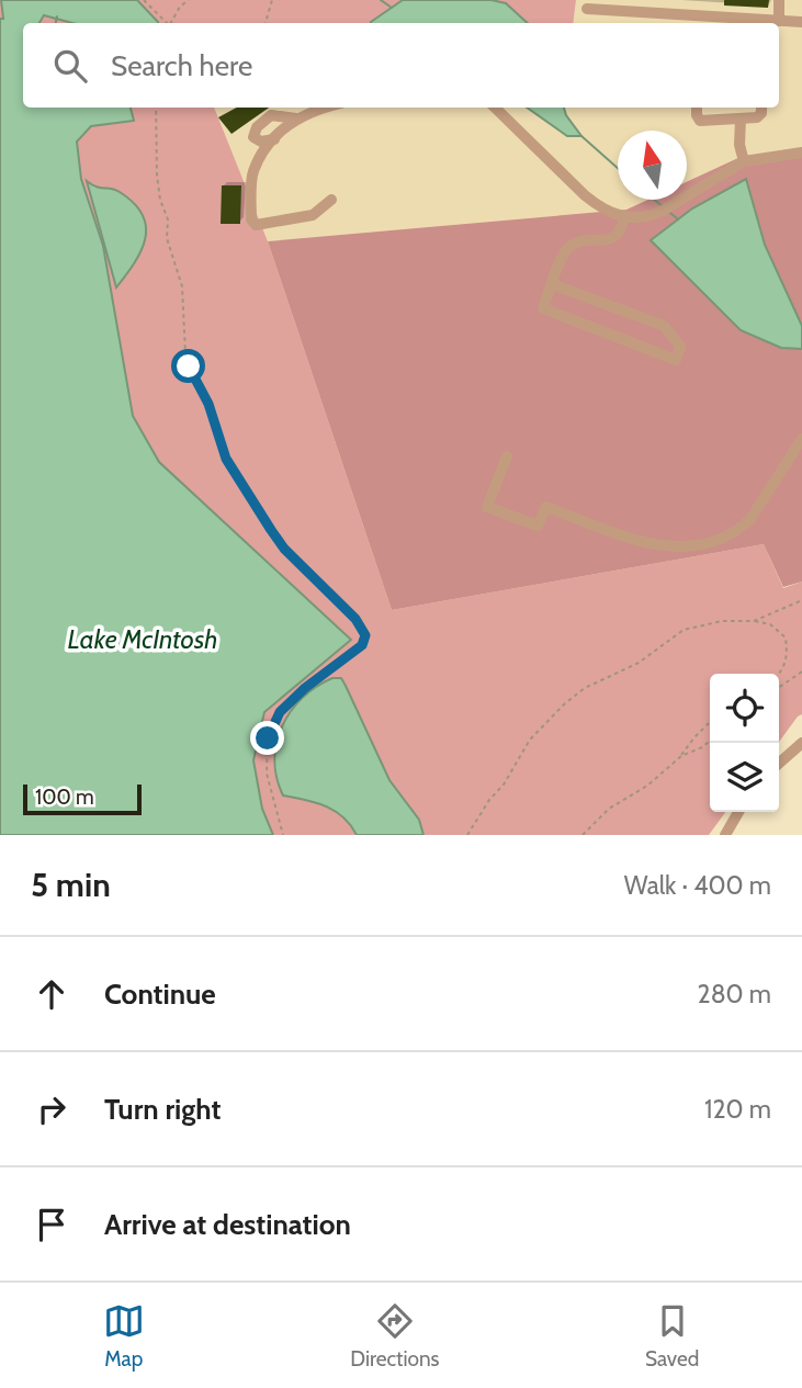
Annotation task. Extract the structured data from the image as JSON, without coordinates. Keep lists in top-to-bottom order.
{
  "water": ["Lake McIntosh"],
  "scale_bar": "100 m",
  "north": "top",
  "page": {
    "search": "Search here",
    "scale": "100 m",
    "heading": ["5 min", "Walk · 400 m"],
    "list": [
      ["Continue", "280 m"],
      ["Turn right", "120 m"],
      "Arrive at destination"
    ],
    "nav": ["Map", "Directions", "Saved"]
  }
}
